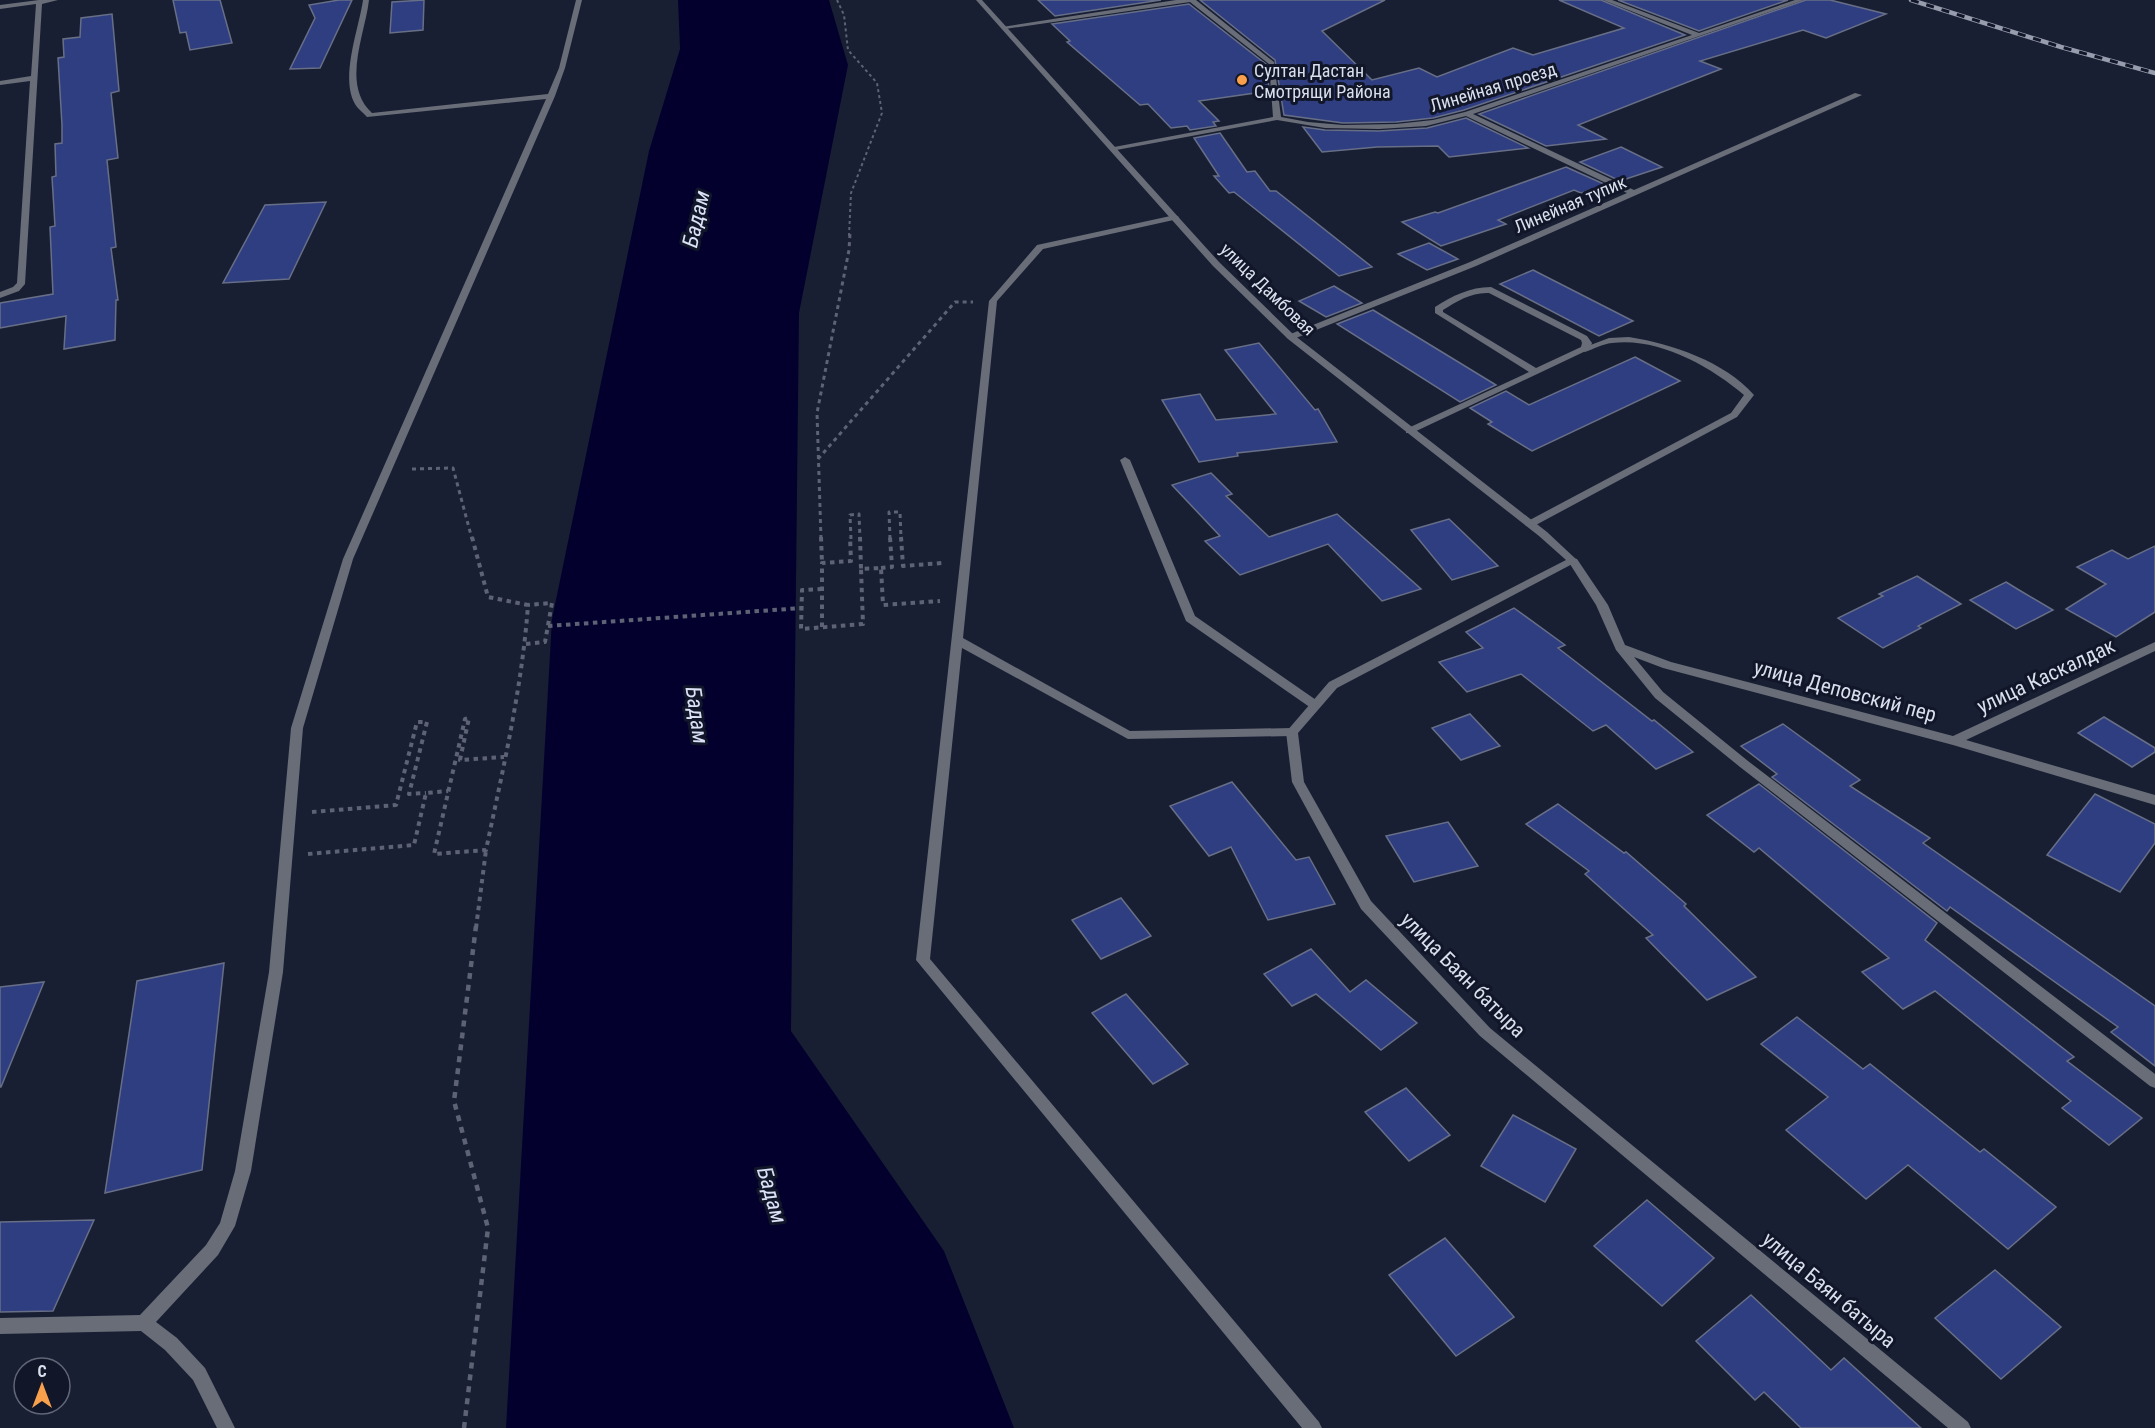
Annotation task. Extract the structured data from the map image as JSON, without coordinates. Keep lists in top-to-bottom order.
{
  "streets": {
    "street": [
      "Линейная проезд",
      "Линейная тупик",
      "улица Дамбовая",
      "улица Каскалдак",
      "улица Деповский пер",
      "улица Баян батыра"
    ]
  },
  "crossings": [
    ["Линейная проезд", "улица Дамбовая"],
    ["Линейная тупик", "улица Дамбовая"],
    ["улица Каскалдак", "улица Деповский пер"]
  ],
  "water": ["Бадам"],
  "places": ["Султан Дастан Смотрящи Района"],
  "north": "top"
}
